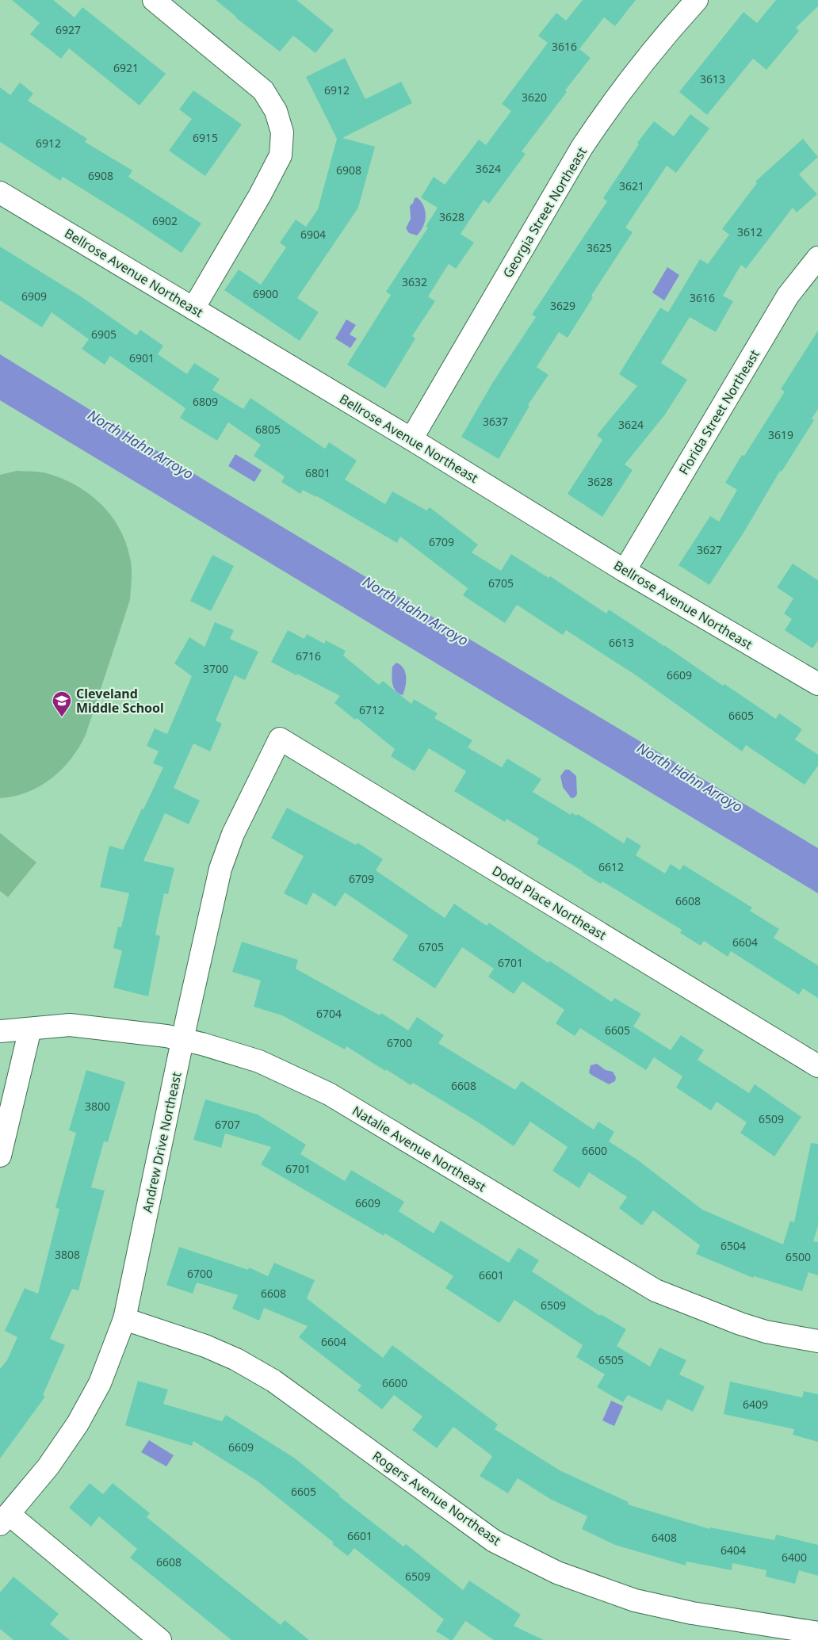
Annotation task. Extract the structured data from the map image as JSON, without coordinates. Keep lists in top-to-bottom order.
{
  "streets": {
    "street": [
      "Georgia Street Northeast",
      "Bellrose Avenue Northeast",
      "Florida Street Northeast",
      "Dodd Place Northeast",
      "Andrew Drive Northeast",
      "Natalie Avenue Northeast",
      "Rogers Avenue Northeast"
    ]
  },
  "crossings": [
    ["Georgia Street Northeast", "Bellrose Avenue Northeast"],
    ["Bellrose Avenue Northeast", "Florida Street Northeast"],
    ["Dodd Place Northeast", "Andrew Drive Northeast"],
    ["Andrew Drive Northeast", "Natalie Avenue Northeast"],
    ["Andrew Drive Northeast", "Rogers Avenue Northeast"]
  ],
  "water": ["North Hahn Arroyo"],
  "places": {
    "school or university": ["Cleveland Middle School"]
  },
  "house_numbers": [
    "6927",
    "3616",
    "6921",
    "3613",
    "6912",
    "3620",
    "6915",
    "6912",
    "3624",
    "6908",
    "6908",
    "3621",
    "3628",
    "6902",
    "3612",
    "6904",
    "3625",
    "3632",
    "6900",
    "6909",
    "3616",
    "3629",
    "6905",
    "6901",
    "6809",
    "3637",
    "3624",
    "6805",
    "3619",
    "6801",
    "3628",
    "6709",
    "3627",
    "6705",
    "6613",
    "6716",
    "3700",
    "6609",
    "6712",
    "6605",
    "6612",
    "6709",
    "6608",
    "6604",
    "6705",
    "6701",
    "6704",
    "6605",
    "6700",
    "6608",
    "3800",
    "6509",
    "6707",
    "6600",
    "6701",
    "6609",
    "6504",
    "3808",
    "6500",
    "6700",
    "6601",
    "6608",
    "6509",
    "6604",
    "6505",
    "6600",
    "6409",
    "6609",
    "6605",
    "6601",
    "6408",
    "6404",
    "6400",
    "6608",
    "6509"
  ]
}
